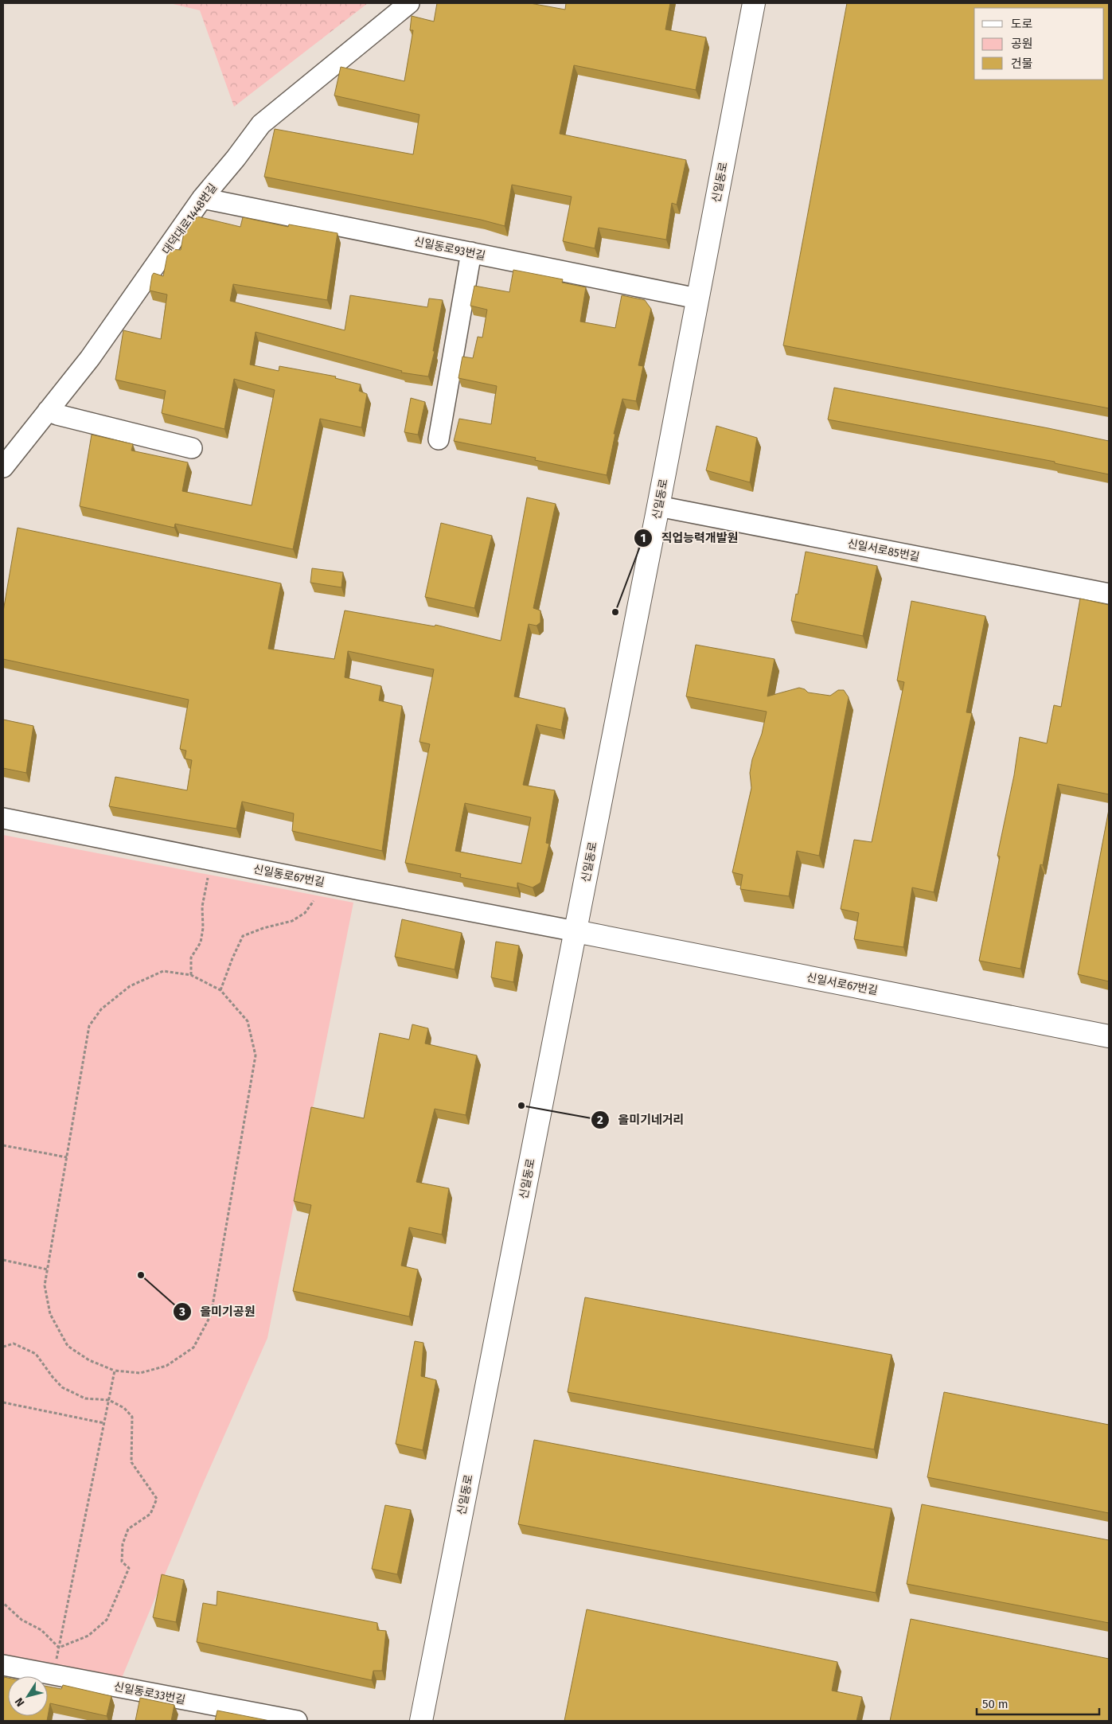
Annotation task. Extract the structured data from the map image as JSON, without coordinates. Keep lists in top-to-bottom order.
{
  "streets": {
    "main road": ["신일동로", "신일서로67번길"],
    "street": [
      "대덕대로1448번길",
      "신일동로93번길",
      "신일서로85번길",
      "신일동로67번길",
      "신일동로33번길"
    ]
  },
  "crossings": [
    ["신일동로", "신일동로93번길"],
    ["신일동로", "신일서로85번길"],
    ["신일동로", "신일동로67번길"],
    ["신일동로", "신일서로67번길"],
    ["대덕대로1448번길", "신일동로93번길"],
    ["신일동로67번길", "신일서로67번길"]
  ],
  "places": ["직업능력개발원", "을미기네거리", "을미기공원"],
  "legend": ["도로", "공원", "건물"],
  "scale_bar": "50 m",
  "north": "bottom left"
}
